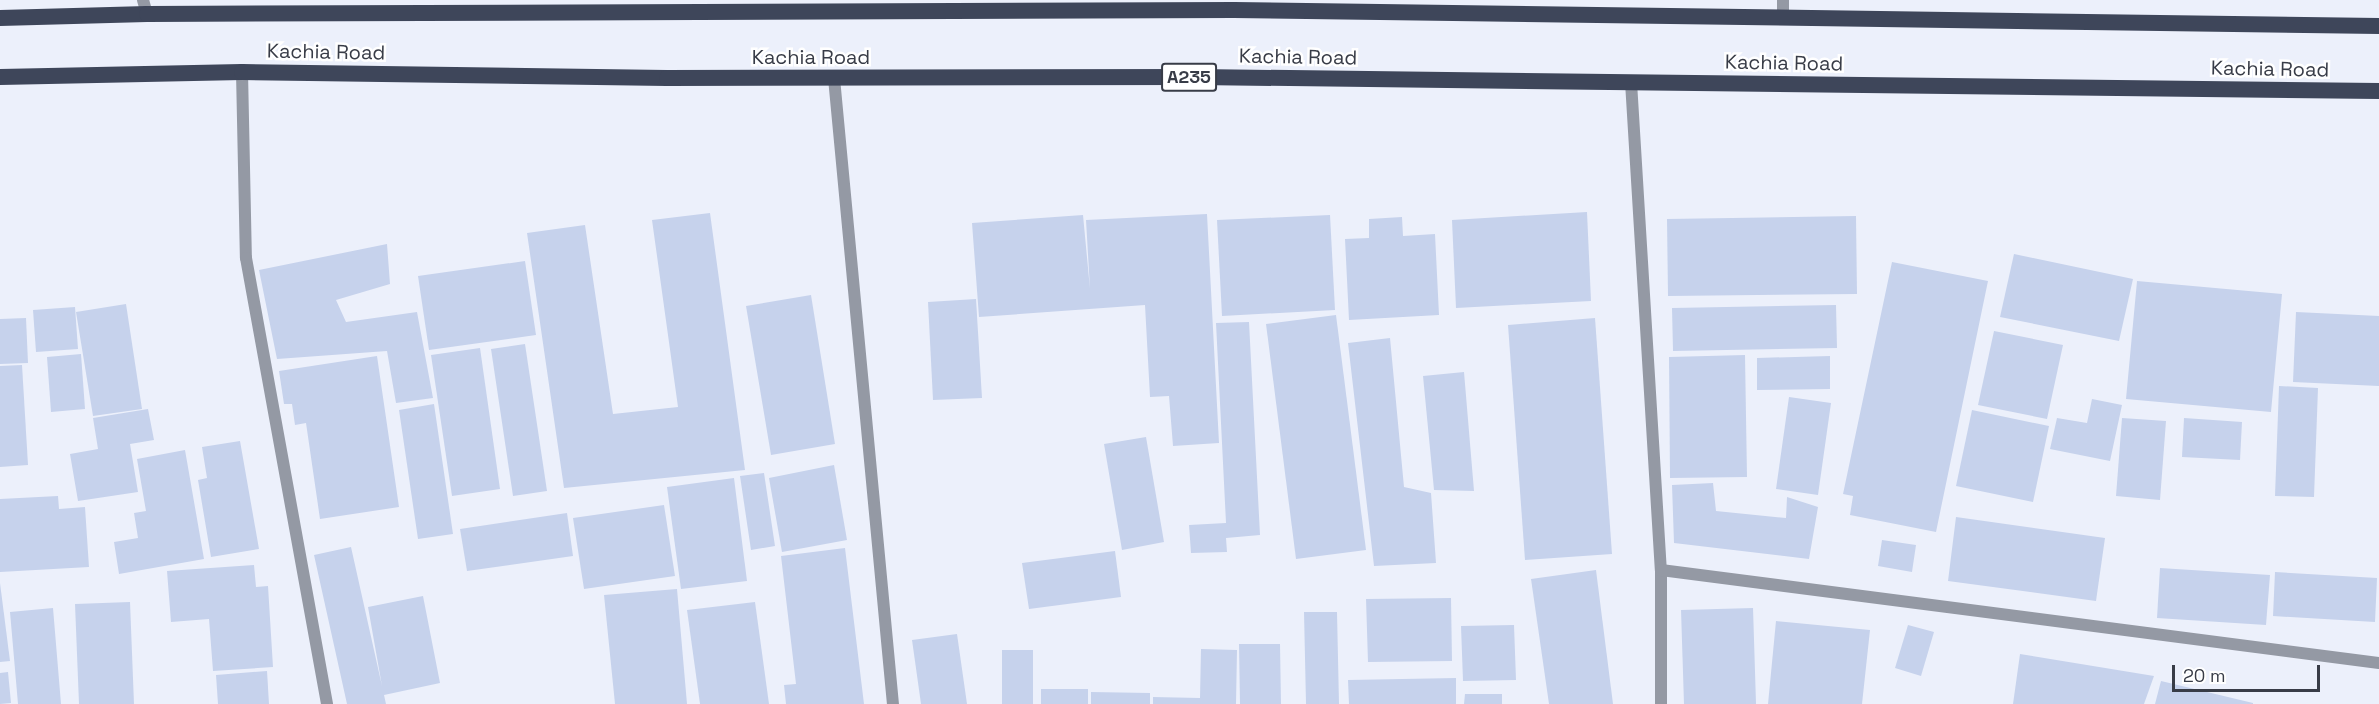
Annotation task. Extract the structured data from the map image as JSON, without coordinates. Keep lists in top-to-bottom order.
{
  "streets": {
    "highway": ["Kachia Road", "A235"]
  },
  "scale_bar": "20 m"
}
